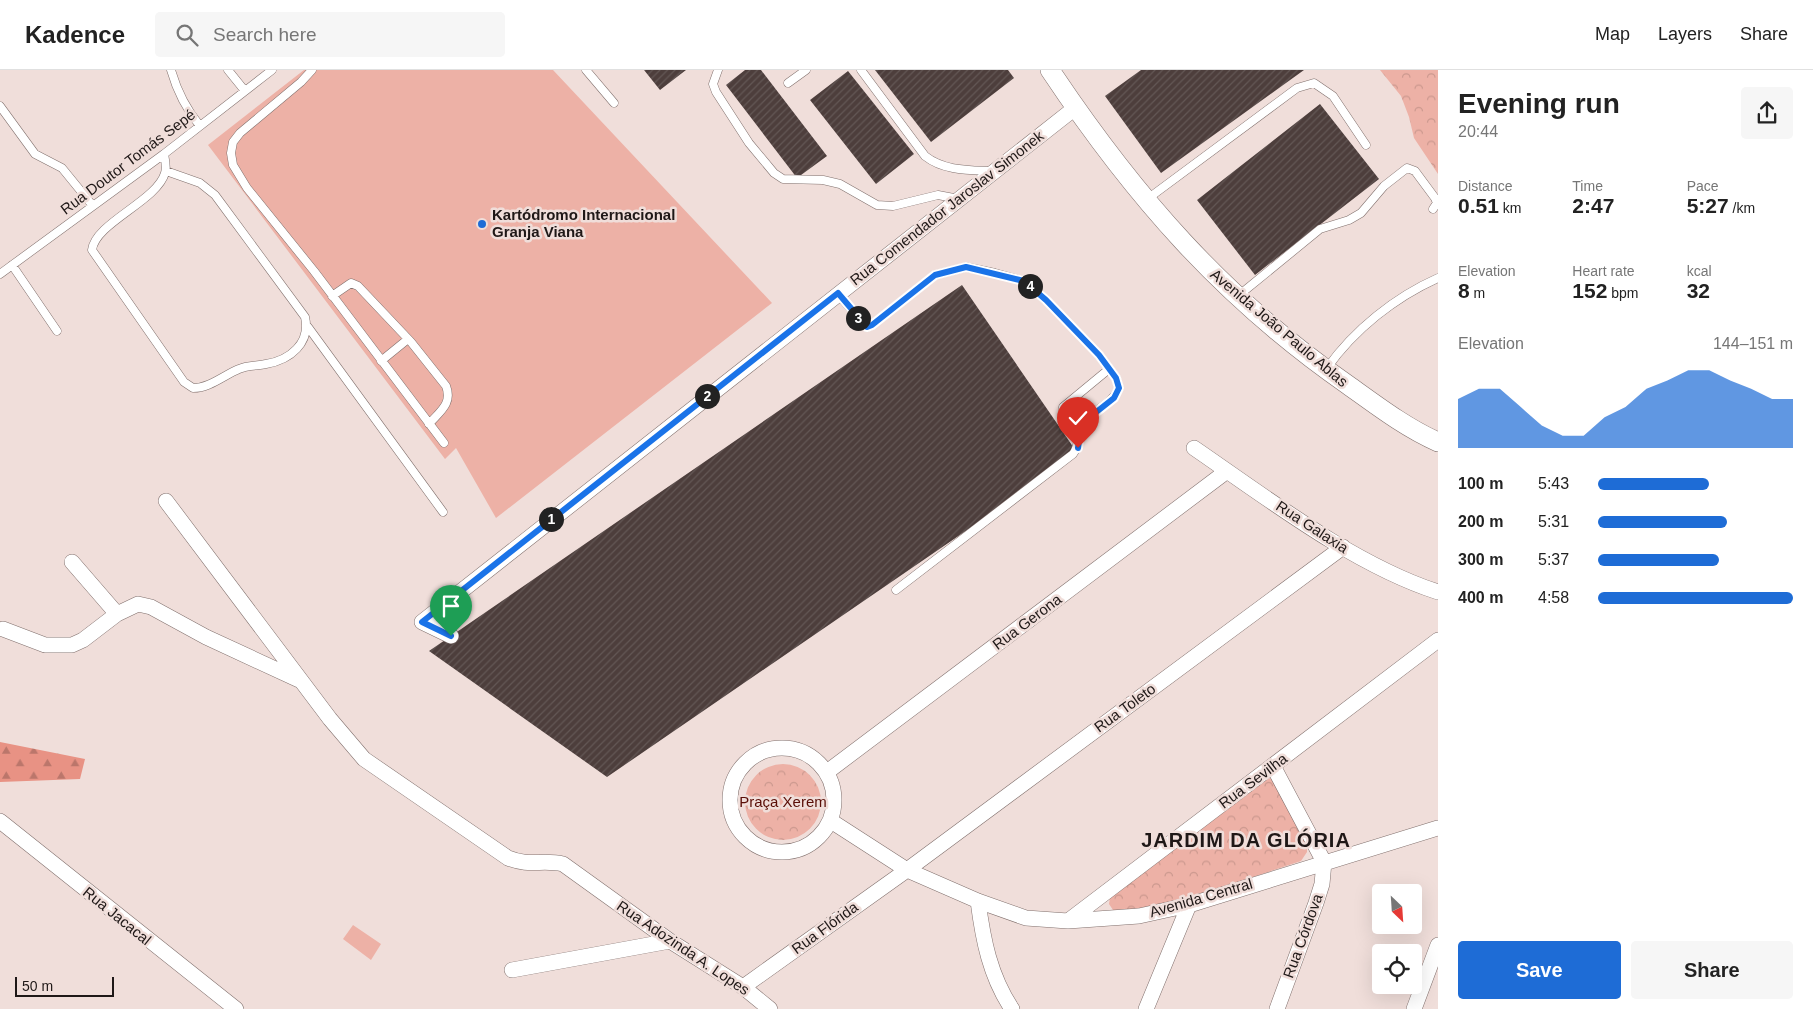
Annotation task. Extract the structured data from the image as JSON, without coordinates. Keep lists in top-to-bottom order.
{
  "streets": {
    "street": [
      "Rua Comendador Jaroslav Simonek",
      "Avenida João Paulo Ablas",
      "Rua Galaxia",
      "Rua Gerona",
      "Rua Toleto",
      "Rua Sevilha",
      "Avenida Central",
      "Rua Jacacal",
      "Rua Flórida",
      "Rua Córdova",
      "Rua Adozinda A. Lopes"
    ],
    "lane": ["Rua Doutor Tomás Sepé"]
  },
  "crossings": [
    ["Rua Comendador Jaroslav Simonek", "Avenida João Paulo Ablas"],
    ["Rua Galaxia", "Rua Gerona"],
    ["Rua Galaxia", "Rua Toleto"],
    ["Rua Gerona", "Avenida Central"],
    ["Rua Toleto", "Avenida Central"],
    ["Rua Toleto", "Rua Flórida"],
    ["Rua Sevilha", "Avenida Central"],
    ["Avenida Central", "Rua Flórida"],
    ["Avenida Central", "Rua Córdova"],
    ["Rua Flórida", "Rua Adozinda A. Lopes"]
  ],
  "districts": ["JARDIM DA GLÓRIA"],
  "parks": ["Praça Xerem"],
  "places": ["Kartódromo Internacional Granja Viana"],
  "scale_bar": "50 m",
  "north": "bottom right",
  "page": {
    "header": "Kadence",
    "search": "Search here",
    "nav": ["Map", "Layers", "Share"],
    "heading": ["Evening run", "20:44"],
    "stats": [
      ["Distance", "0.51 km"],
      ["Time", "2:47"],
      ["Pace", "5:27 /km"],
      ["Elevation", "8 m"],
      ["Heart rate", "152 bpm"],
      ["kcal", "32"]
    ],
    "pins": [
      "4",
      "3",
      "2",
      "1"
    ],
    "chart": ["Elevation", "144–151 m"],
    "list": [
      {
        "name": "100 m",
        "note": "5:43"
      },
      {
        "name": "200 m",
        "note": "5:31"
      },
      {
        "name": "300 m",
        "note": "5:37"
      },
      {
        "name": "400 m",
        "note": "4:58"
      }
    ],
    "buttons": ["Save", "Share"],
    "scale": "50 m"
  }
}
